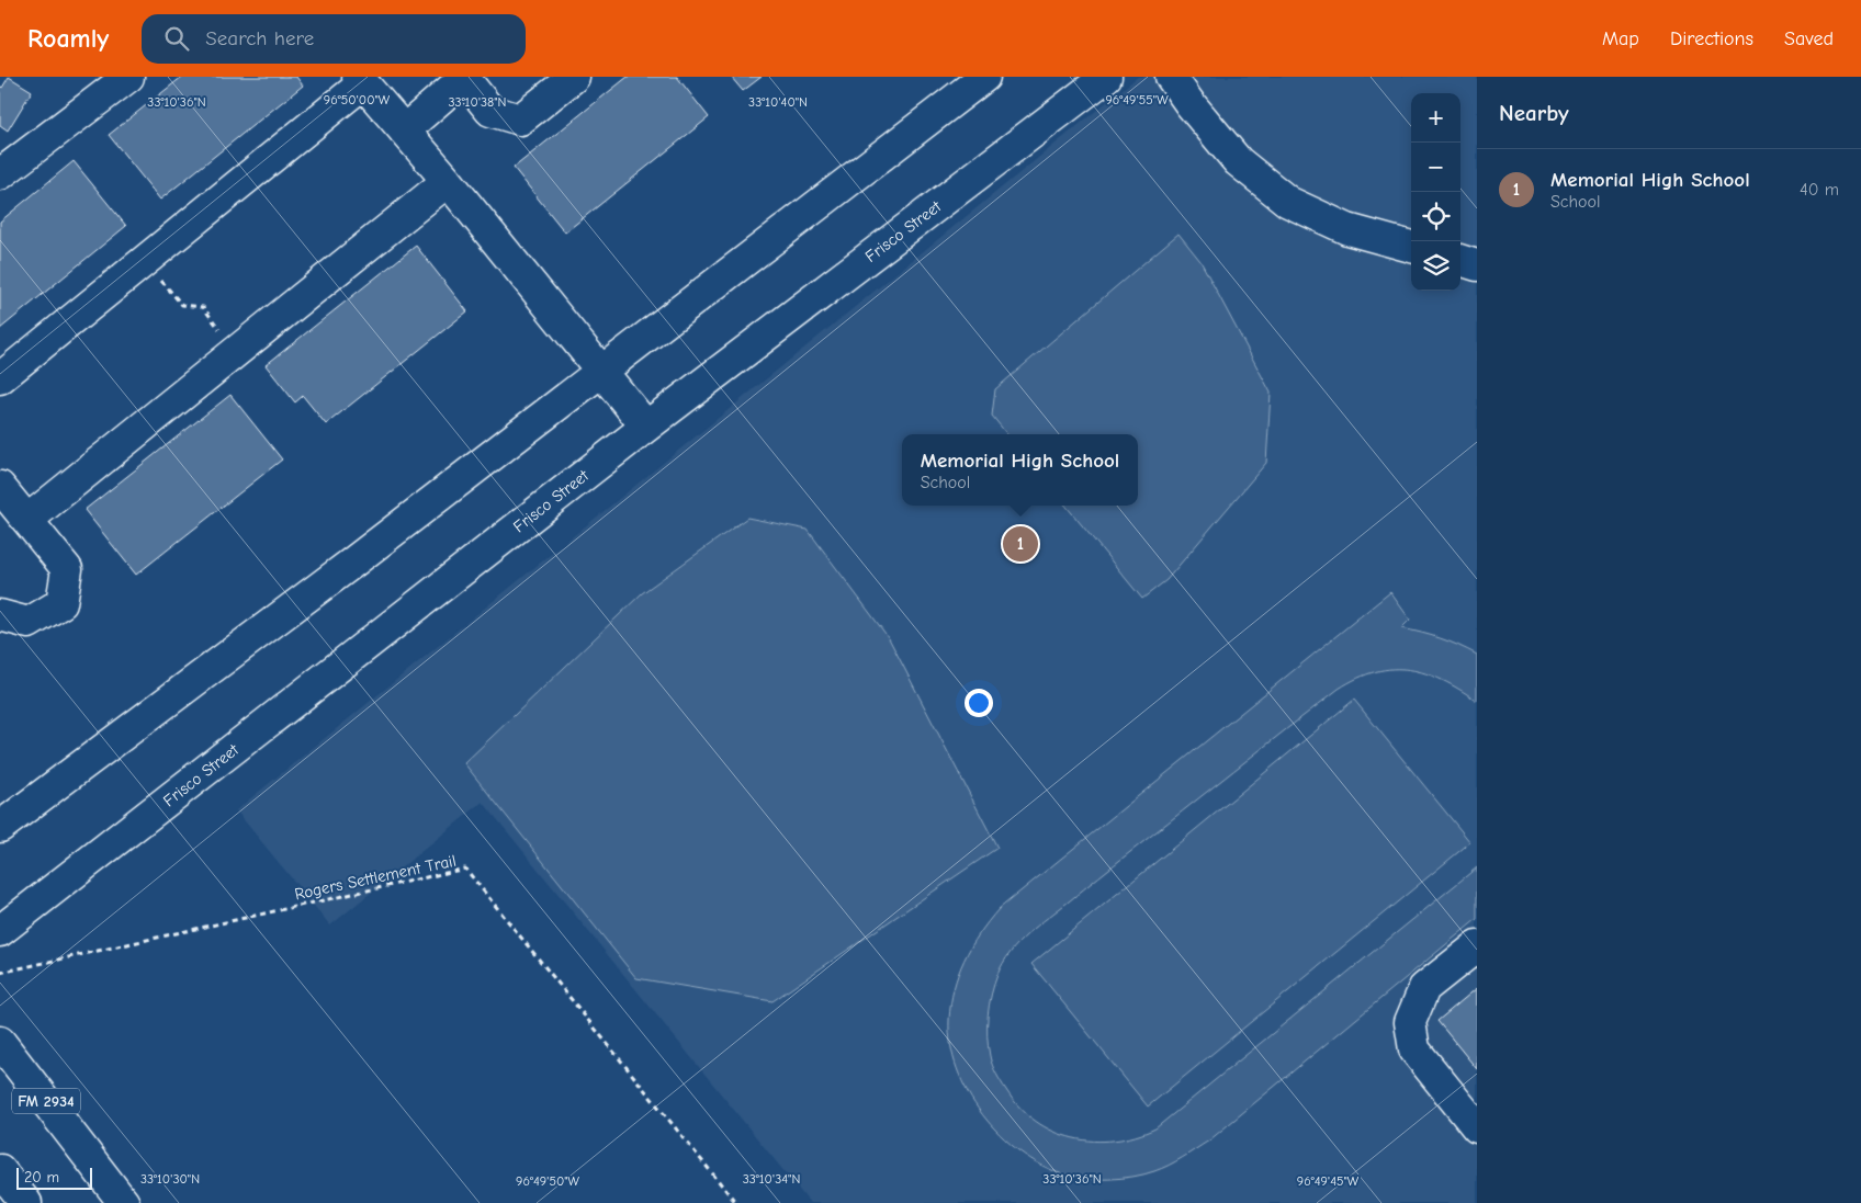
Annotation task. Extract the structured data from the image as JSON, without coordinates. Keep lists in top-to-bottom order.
{
  "streets": {
    "street": ["Frisco Street", "FM 2934"],
    "path": ["Rogers Settlement Trail"]
  },
  "scale_bar": "20 m",
  "page": {
    "header": "Roamly",
    "search": "Search here",
    "nav": ["Map", "Directions", "Saved"],
    "heading": "Nearby",
    "map_buttons": ["+", "−"],
    "list": [
      {
        "mark": "1",
        "name": "Memorial High School",
        "note": "School",
        "value": "40 m"
      }
    ],
    "popup": ["Memorial High School", "School"],
    "pins": "1",
    "scale": "20 m"
  },
  "coordinates": [
    "96°50'00\"W",
    "96°49'55\"W",
    "33°10'36\"N",
    "33°10'38\"N",
    "33°10'40\"N",
    "33°10'30\"N",
    "33°10'34\"N",
    "96°49'50\"W",
    "96°49'45\"W"
  ]
}
